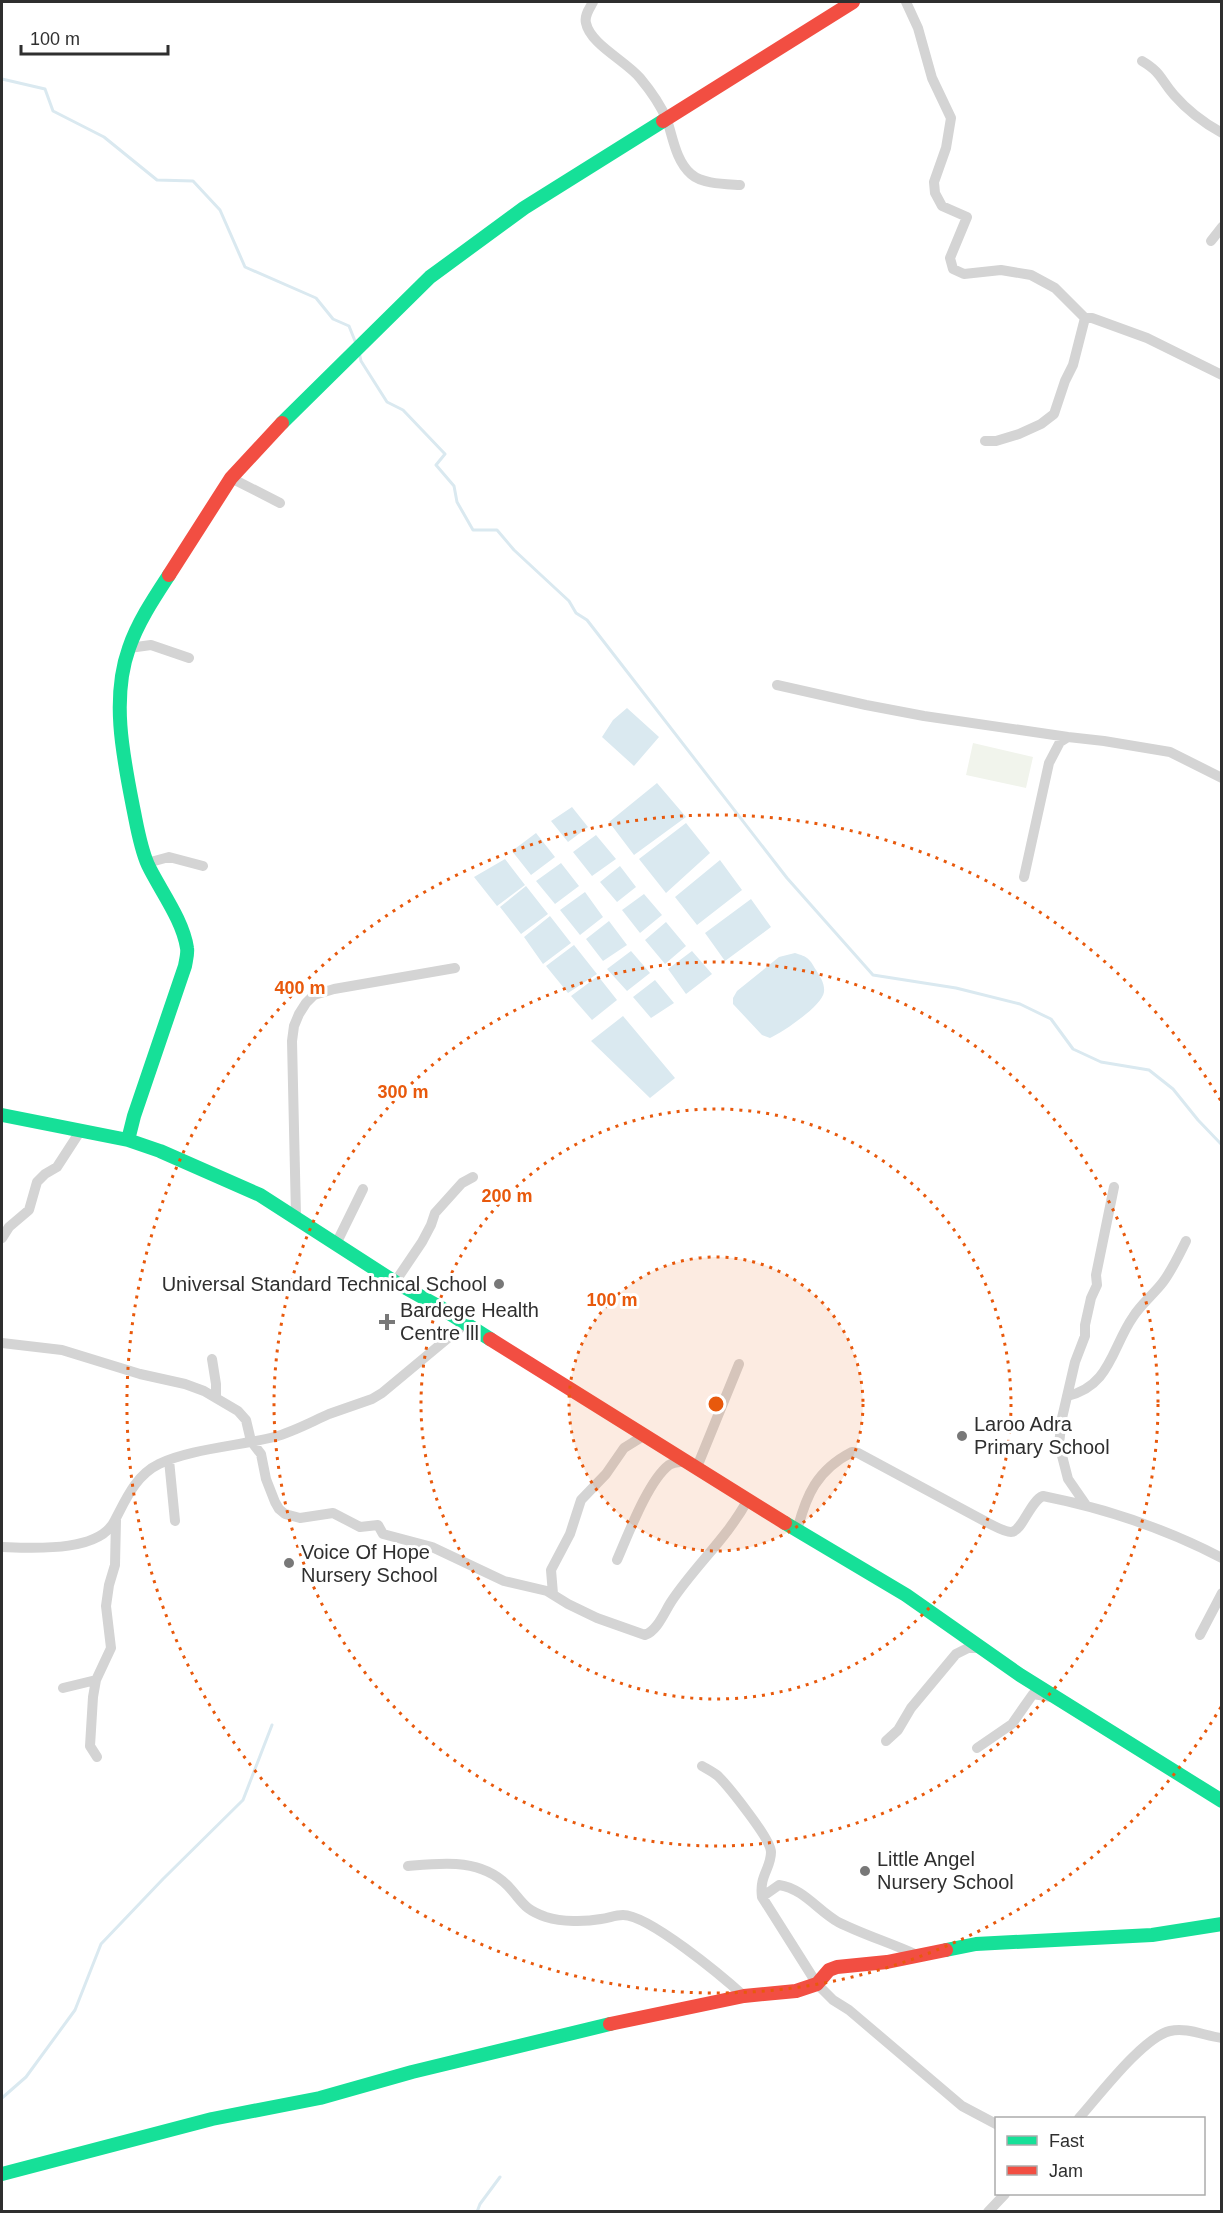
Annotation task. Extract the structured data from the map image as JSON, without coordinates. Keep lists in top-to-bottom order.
{
  "places": {
    "other": [
      "Universal Standard Technical School",
      "Laroo Adra Primary School",
      "Voice Of Hope Nursery School",
      "Little Angel Nursery School"
    ],
    "health": ["Bardege Health Centre lll"]
  },
  "legend": ["Fast", "Jam"],
  "scale_bar": "100 m",
  "rings": [
    "400 m",
    "300 m",
    "200 m",
    "100 m"
  ]
}
